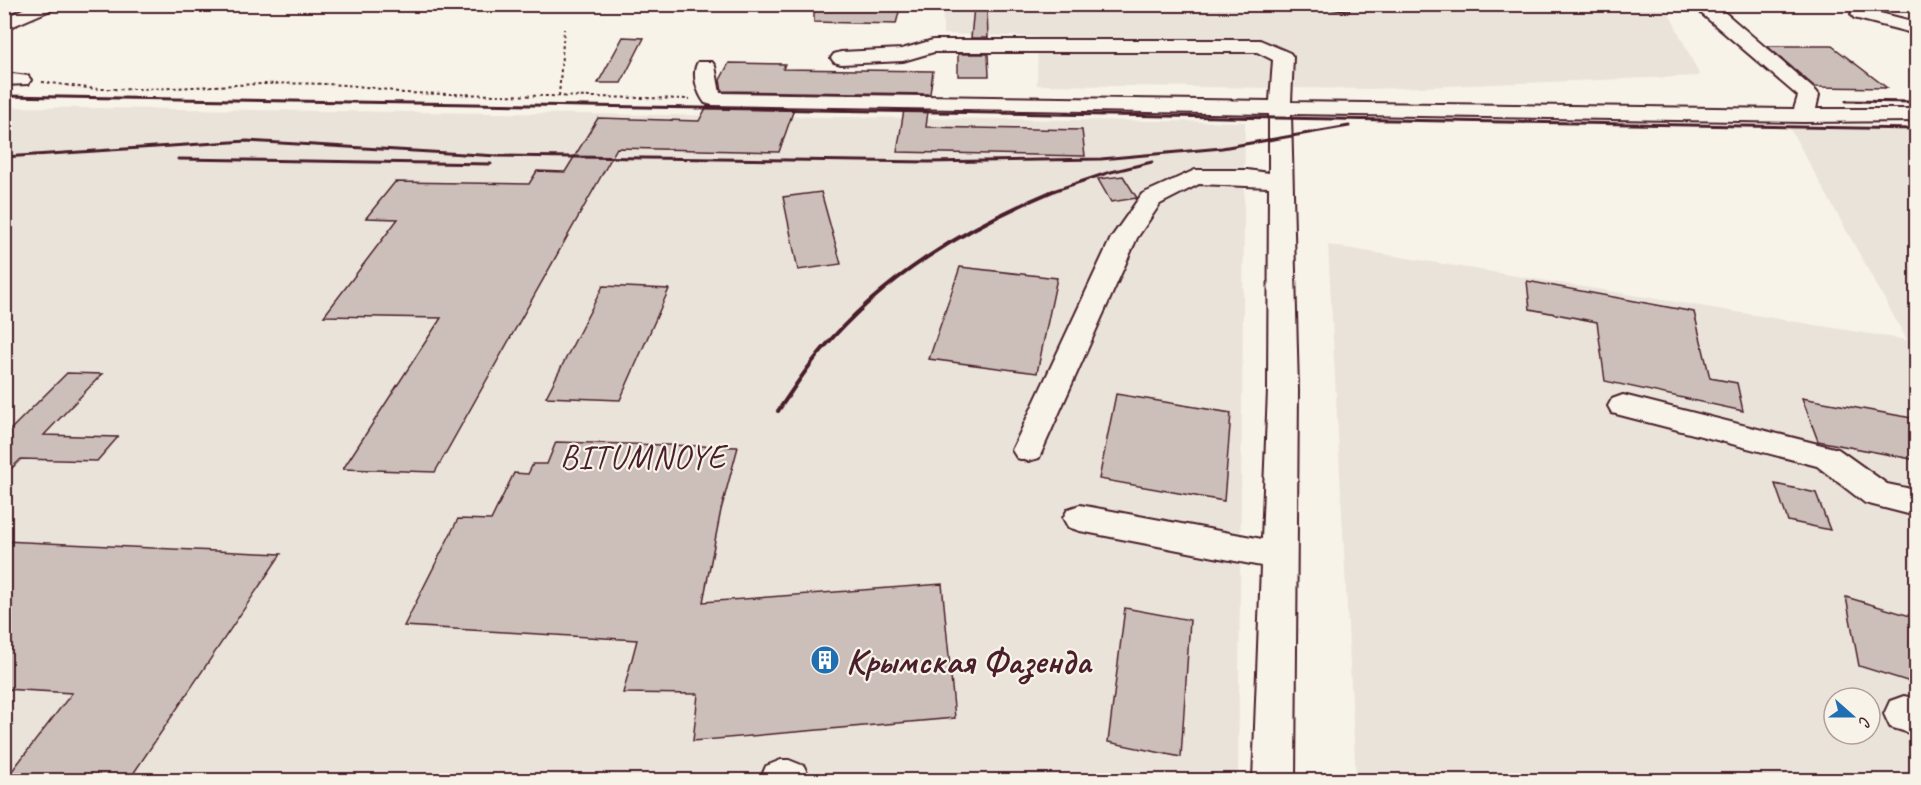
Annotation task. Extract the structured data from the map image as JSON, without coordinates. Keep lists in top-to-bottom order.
{
  "districts": ["BITUMNOYE"],
  "places": {
    "building": ["Крымская Фазенда"]
  },
  "north": "right"
}
